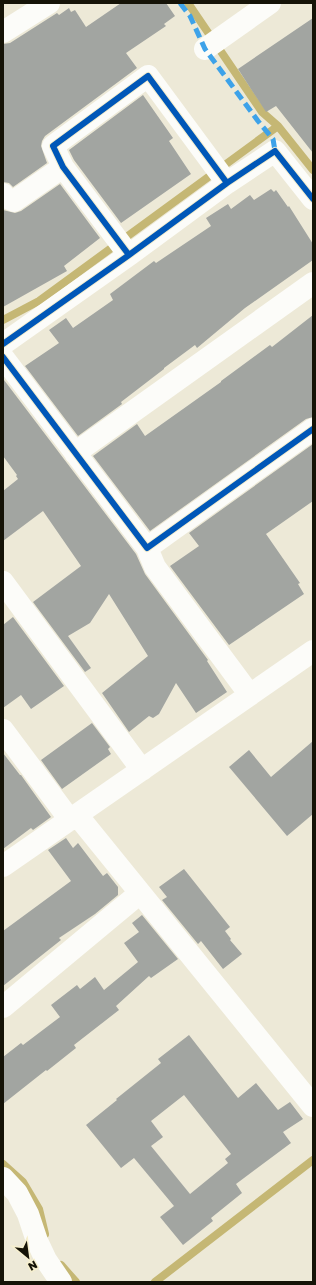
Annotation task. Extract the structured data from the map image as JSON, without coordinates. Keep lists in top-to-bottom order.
{
  "north": "bottom right"
}
